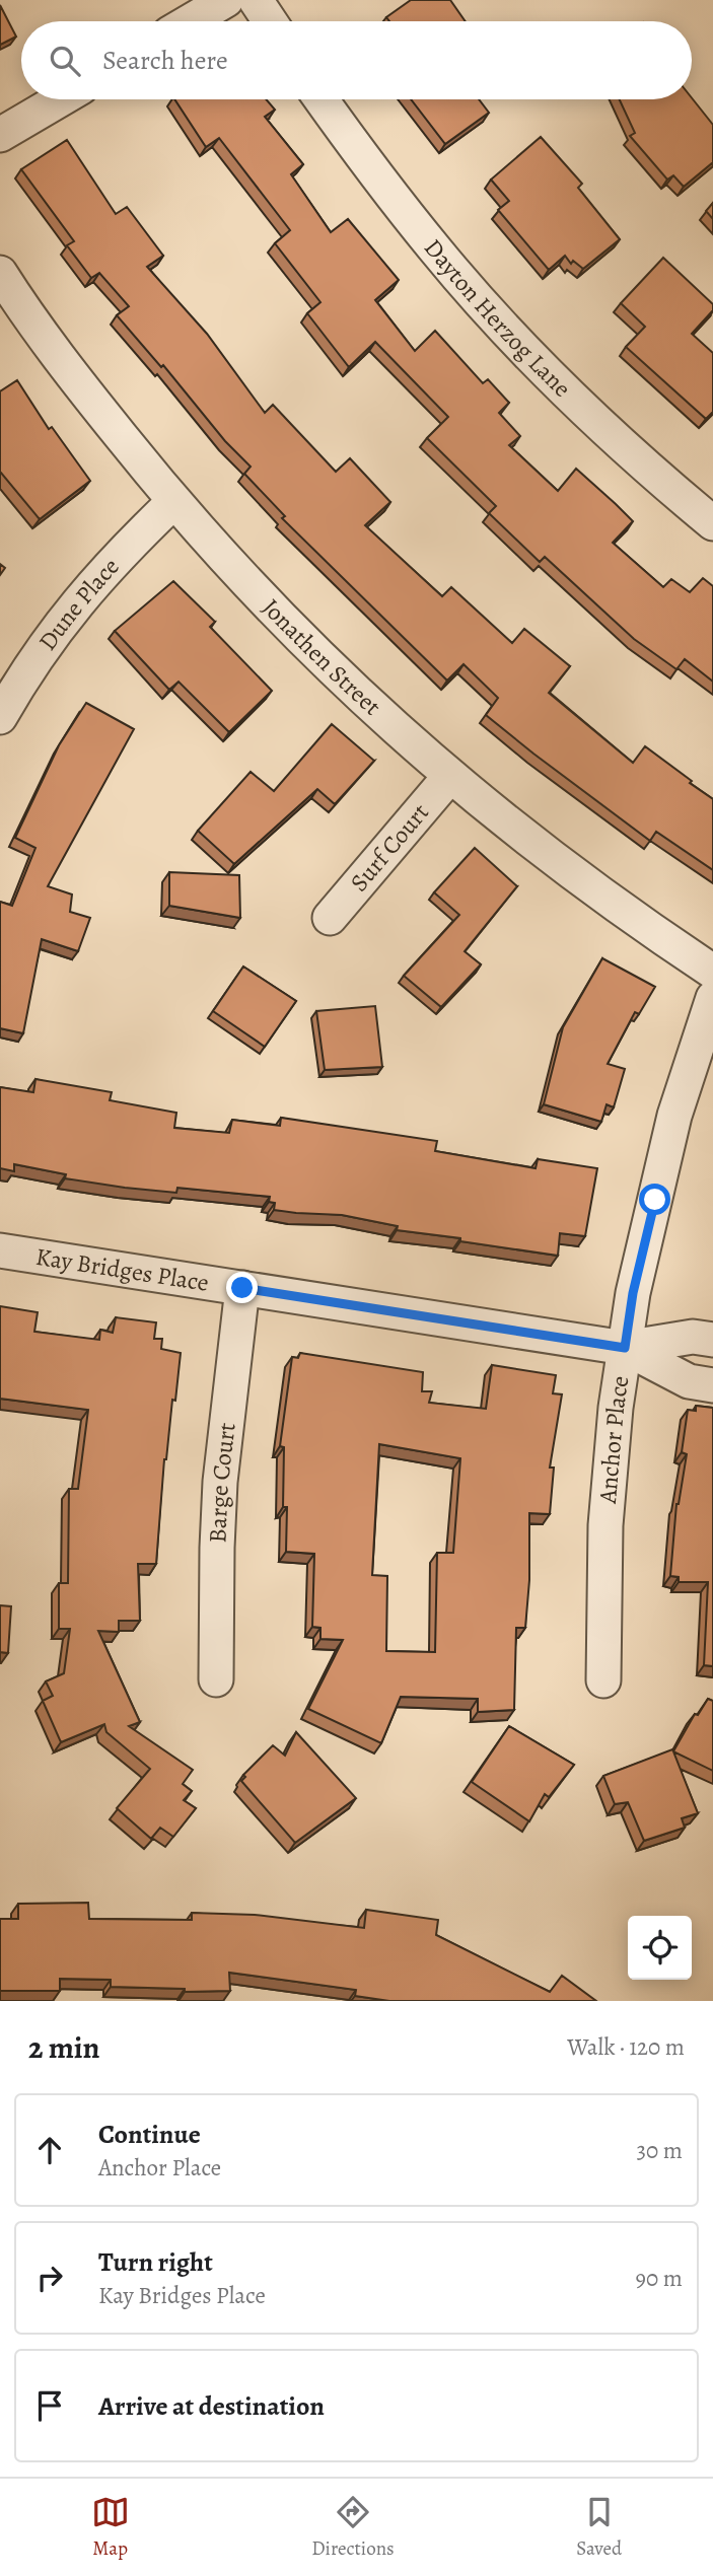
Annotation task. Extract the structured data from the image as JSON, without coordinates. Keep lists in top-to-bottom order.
{
  "streets": {
    "street": [
      "Dayton Herzog Lane",
      "Dune Place",
      "Jonathen Street",
      "Surf Court",
      "Kay Bridges Place",
      "Anchor Place",
      "Barge Court"
    ]
  },
  "crossings": [
    ["Dune Place", "Jonathen Street"],
    ["Jonathen Street", "Surf Court"],
    ["Kay Bridges Place", "Anchor Place"],
    ["Kay Bridges Place", "Barge Court"]
  ],
  "page": {
    "search": "Search here",
    "heading": ["2 min", "Walk · 120 m"],
    "list": [
      ["Continue", "Anchor Place", "30 m"],
      ["Turn right", "Kay Bridges Place", "90 m"],
      "Arrive at destination"
    ],
    "nav": ["Map", "Directions", "Saved"]
  }
}
